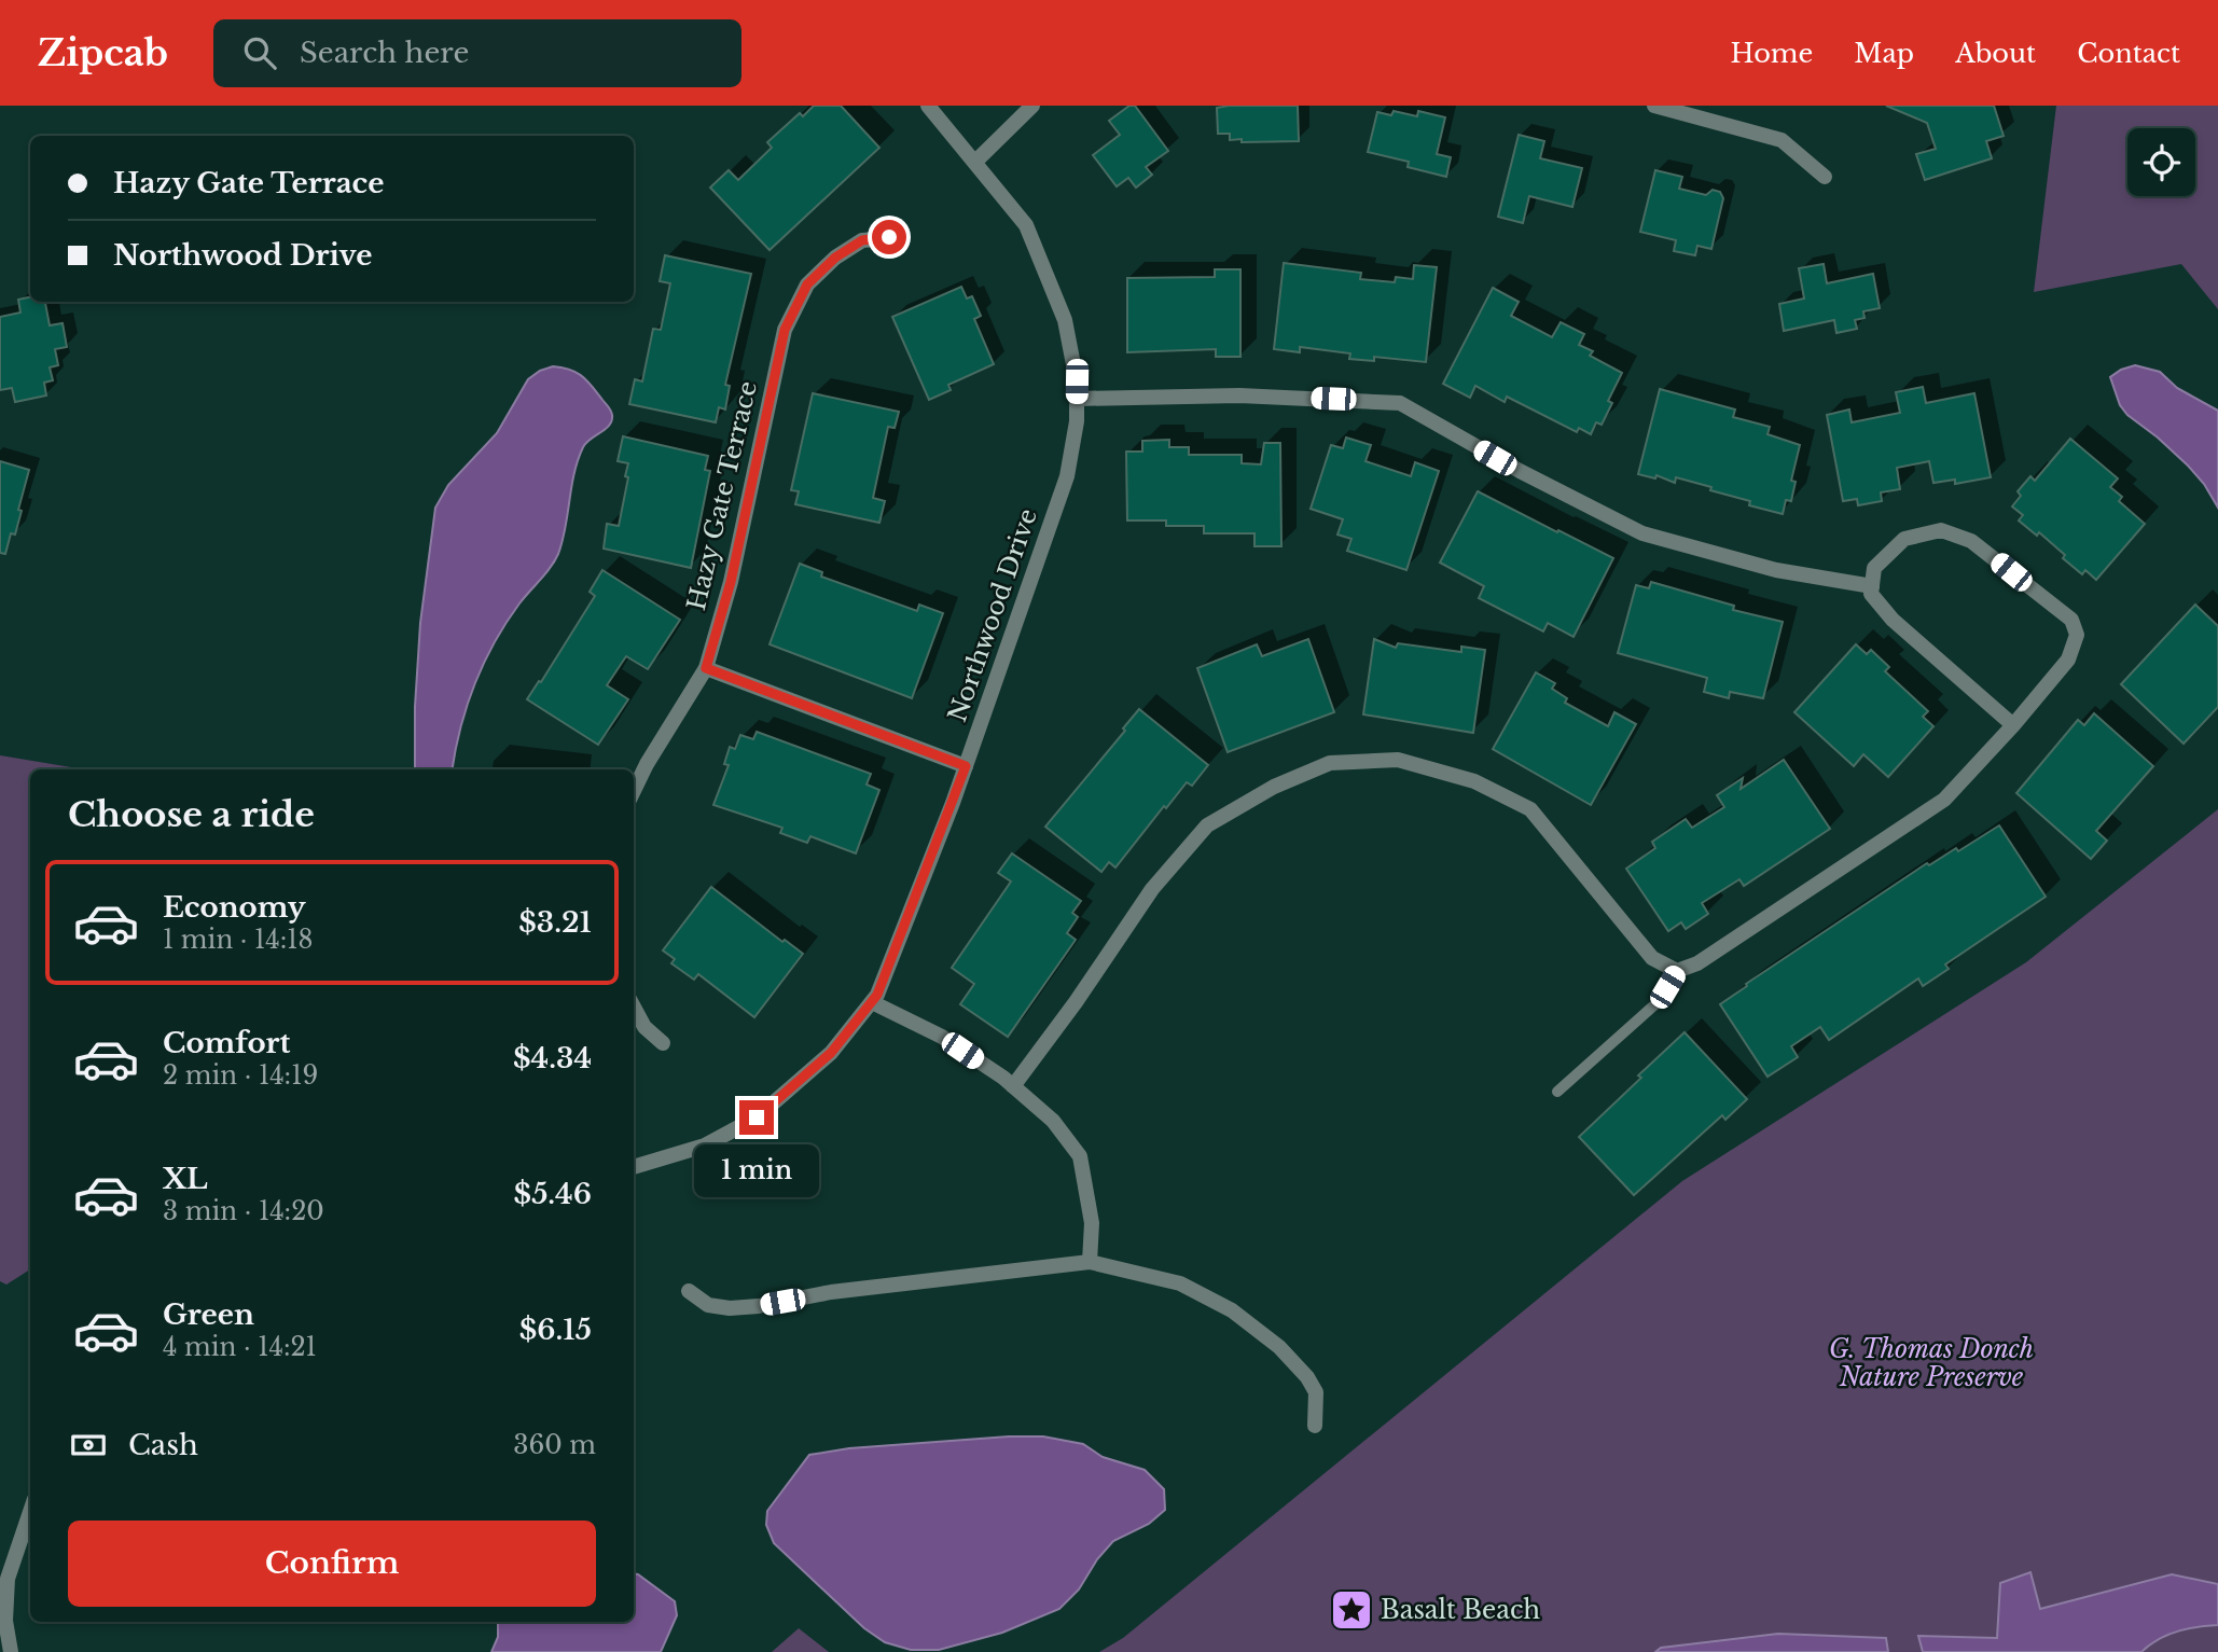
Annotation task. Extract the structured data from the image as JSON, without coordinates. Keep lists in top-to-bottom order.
{
  "streets": {
    "street": ["Hazy Gate Terrace", "Northwood Drive"]
  },
  "parks": ["G. Thomas Donch Nature Preserve"],
  "places": {
    "place": ["Basalt Beach"]
  },
  "page": {
    "header": "Zipcab",
    "search": "Search here",
    "nav": [
      "Home",
      "Map",
      "About",
      "Contact"
    ],
    "banner": ["Hazy Gate Terrace", "Northwood Drive"],
    "heading": "Choose a ride",
    "list": [
      {
        "name": "Economy",
        "note": "1 min · 14:18",
        "value": "$3.21"
      },
      {
        "name": "Comfort",
        "note": "2 min · 14:19",
        "value": "$4.34"
      },
      {
        "name": "XL",
        "note": "3 min · 14:20",
        "value": "$5.46"
      },
      {
        "name": "Green",
        "note": "4 min · 14:21",
        "value": "$6.15"
      }
    ],
    "bubble": "1 min",
    "pay": ["Cash", "360 m"],
    "buttons": "Confirm"
  }
}
